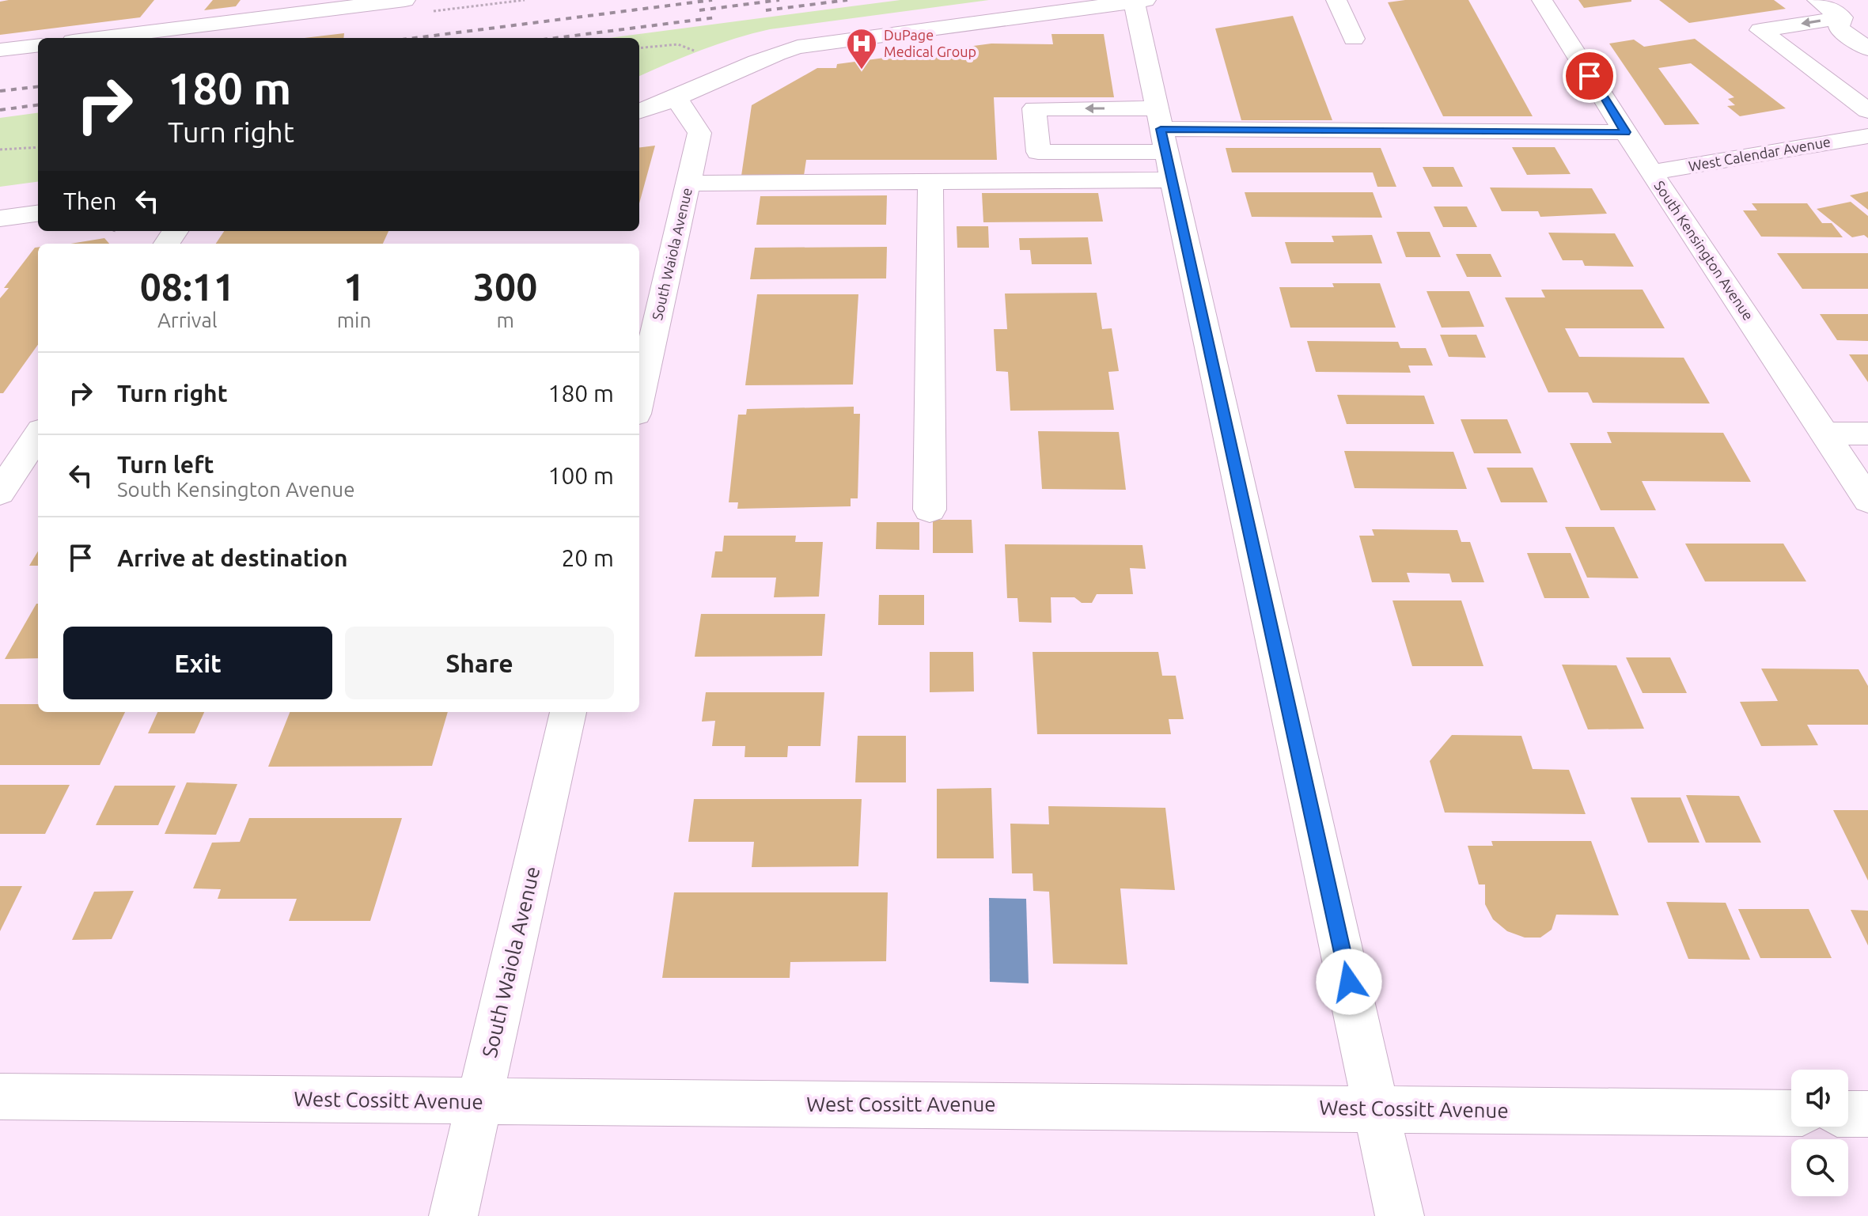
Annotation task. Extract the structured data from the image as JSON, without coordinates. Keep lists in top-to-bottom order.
{
  "streets": {
    "street": [
      "West Calendar Avenue",
      "South Kensington Avenue",
      "South Waiola Avenue",
      "West Cossitt Avenue"
    ]
  },
  "crossings": [
    ["West Calendar Avenue", "South Kensington Avenue"],
    ["South Waiola Avenue", "West Cossitt Avenue"]
  ],
  "places": {
    "hospital": ["DuPage Medical Group"]
  },
  "page": {
    "turn": ["180 m", "Turn right"],
    "then": "Then",
    "eta": [
      "08:11",
      "Arrival",
      "1",
      "min",
      "300",
      "m"
    ],
    "list": [
      {
        "name": "Turn right",
        "value": "180 m"
      },
      {
        "name": "Turn left",
        "note": "South Kensington Avenue",
        "value": "100 m"
      },
      {
        "name": "Arrive at destination",
        "value": "20 m"
      }
    ],
    "buttons": ["Exit", "Share"]
  }
}
